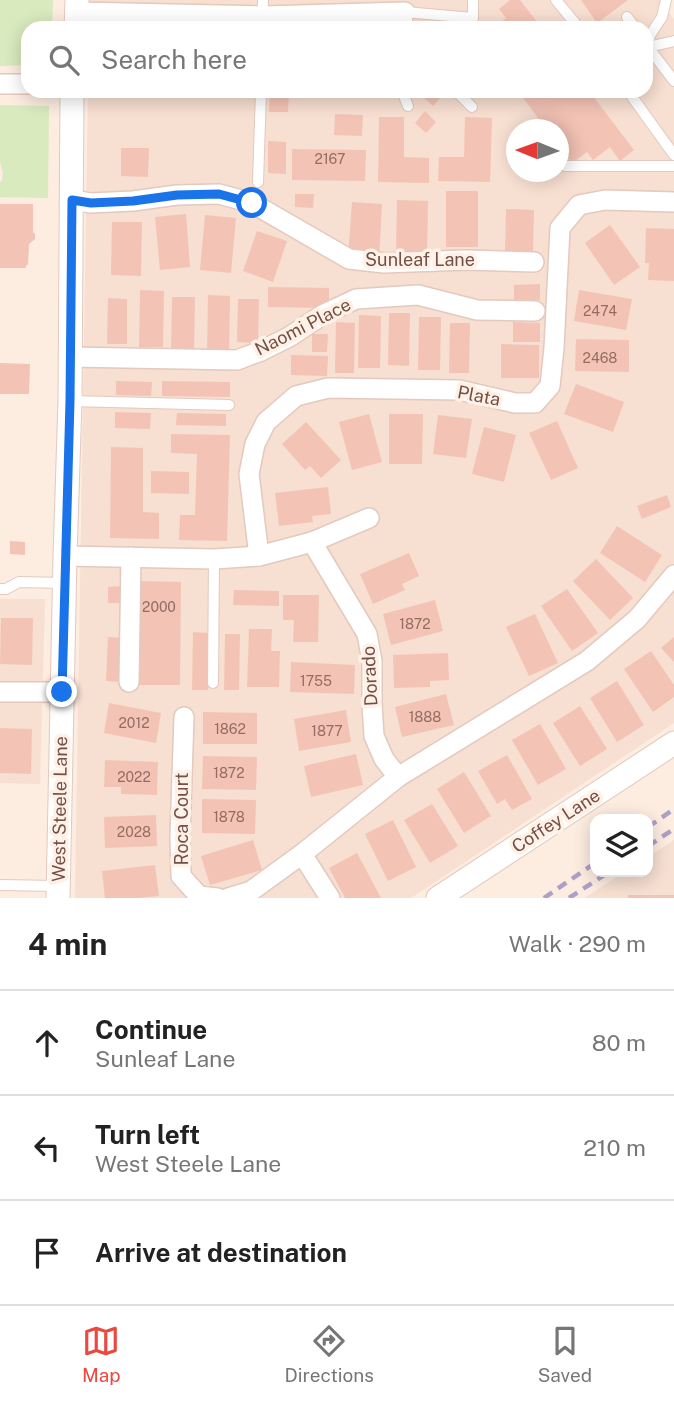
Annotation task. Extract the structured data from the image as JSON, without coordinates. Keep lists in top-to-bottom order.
{
  "streets": {
    "street": [
      "Sunleaf Lane",
      "Naomi Place",
      "Plata",
      "Dorado",
      "West Steele Lane",
      "Roca Court",
      "Coffey Lane"
    ]
  },
  "crossings": [
    ["Sunleaf Lane", "West Steele Lane"],
    ["Naomi Place", "West Steele Lane"]
  ],
  "house_numbers": [
    "2167",
    "2474",
    "2468",
    "2000",
    "1872",
    "1755",
    "1888",
    "2012",
    "1862",
    "1877",
    "1872",
    "2022",
    "1878",
    "2028"
  ],
  "north": "left",
  "page": {
    "search": "Search here",
    "heading": ["4 min", "Walk · 290 m"],
    "list": [
      ["Continue", "Sunleaf Lane", "80 m"],
      ["Turn left", "West Steele Lane", "210 m"],
      "Arrive at destination"
    ],
    "nav": ["Map", "Directions", "Saved"]
  }
}
